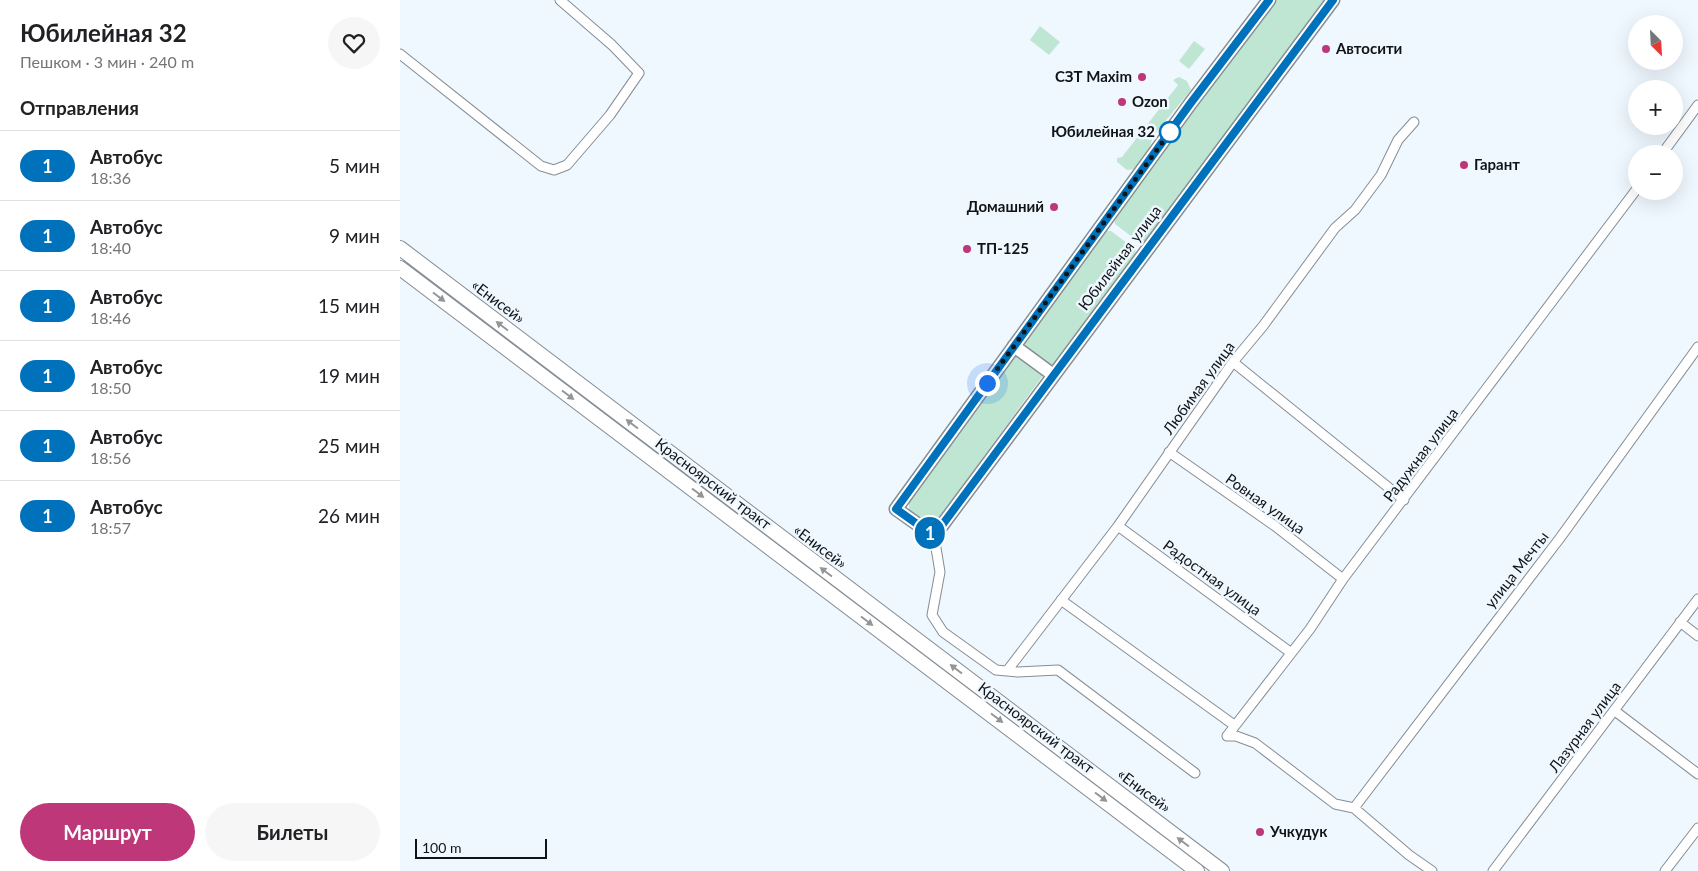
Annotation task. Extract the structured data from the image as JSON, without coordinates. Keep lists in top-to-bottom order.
{
  "streets": {
    "highway": ["«Енисей»", "Красноярский тракт"],
    "main road": ["Юбилейная улица"],
    "street": [
      "Любимая улица",
      "Радужная улица",
      "Ровная улица",
      "улица Мечты",
      "Радостная улица",
      "Лазурная улица"
    ]
  },
  "crossings": [
    ["Любимая улица", "Ровная улица"],
    ["Любимая улица", "Радостная улица"],
    ["Радужная улица", "Ровная улица"],
    ["Радужная улица", "улица Мечты"],
    ["Радужная улица", "Радостная улица"]
  ],
  "one_way": ["«Енисей»", "Красноярский тракт"],
  "places": [
    "Автосити",
    "СЗТ Maxim",
    "Ozon",
    "Юбилейная 32",
    "Гарант",
    "Домашний",
    "ТП-125",
    "Учкудук"
  ],
  "lines": ["bus line 1"],
  "scale_bar": "100 m",
  "north": "bottom right",
  "page": {
    "heading": [
      ["Юбилейная 32", "Пешком · 3 мин · 240 m"],
      "Отправления"
    ],
    "on_map": "1",
    "map_buttons": ["+", "−"],
    "list": [
      {
        "mark": "1",
        "name": "Автобус",
        "note": "18:36",
        "value": "5 мин"
      },
      {
        "mark": "1",
        "name": "Автобус",
        "note": "18:40",
        "value": "9 мин"
      },
      {
        "mark": "1",
        "name": "Автобус",
        "note": "18:46",
        "value": "15 мин"
      },
      {
        "mark": "1",
        "name": "Автобус",
        "note": "18:50",
        "value": "19 мин"
      },
      {
        "mark": "1",
        "name": "Автобус",
        "note": "18:56",
        "value": "25 мин"
      },
      {
        "mark": "1",
        "name": "Автобус",
        "note": "18:57",
        "value": "26 мин"
      }
    ],
    "buttons": ["Маршрут", "Билеты"],
    "scale": "100 m"
  }
}
